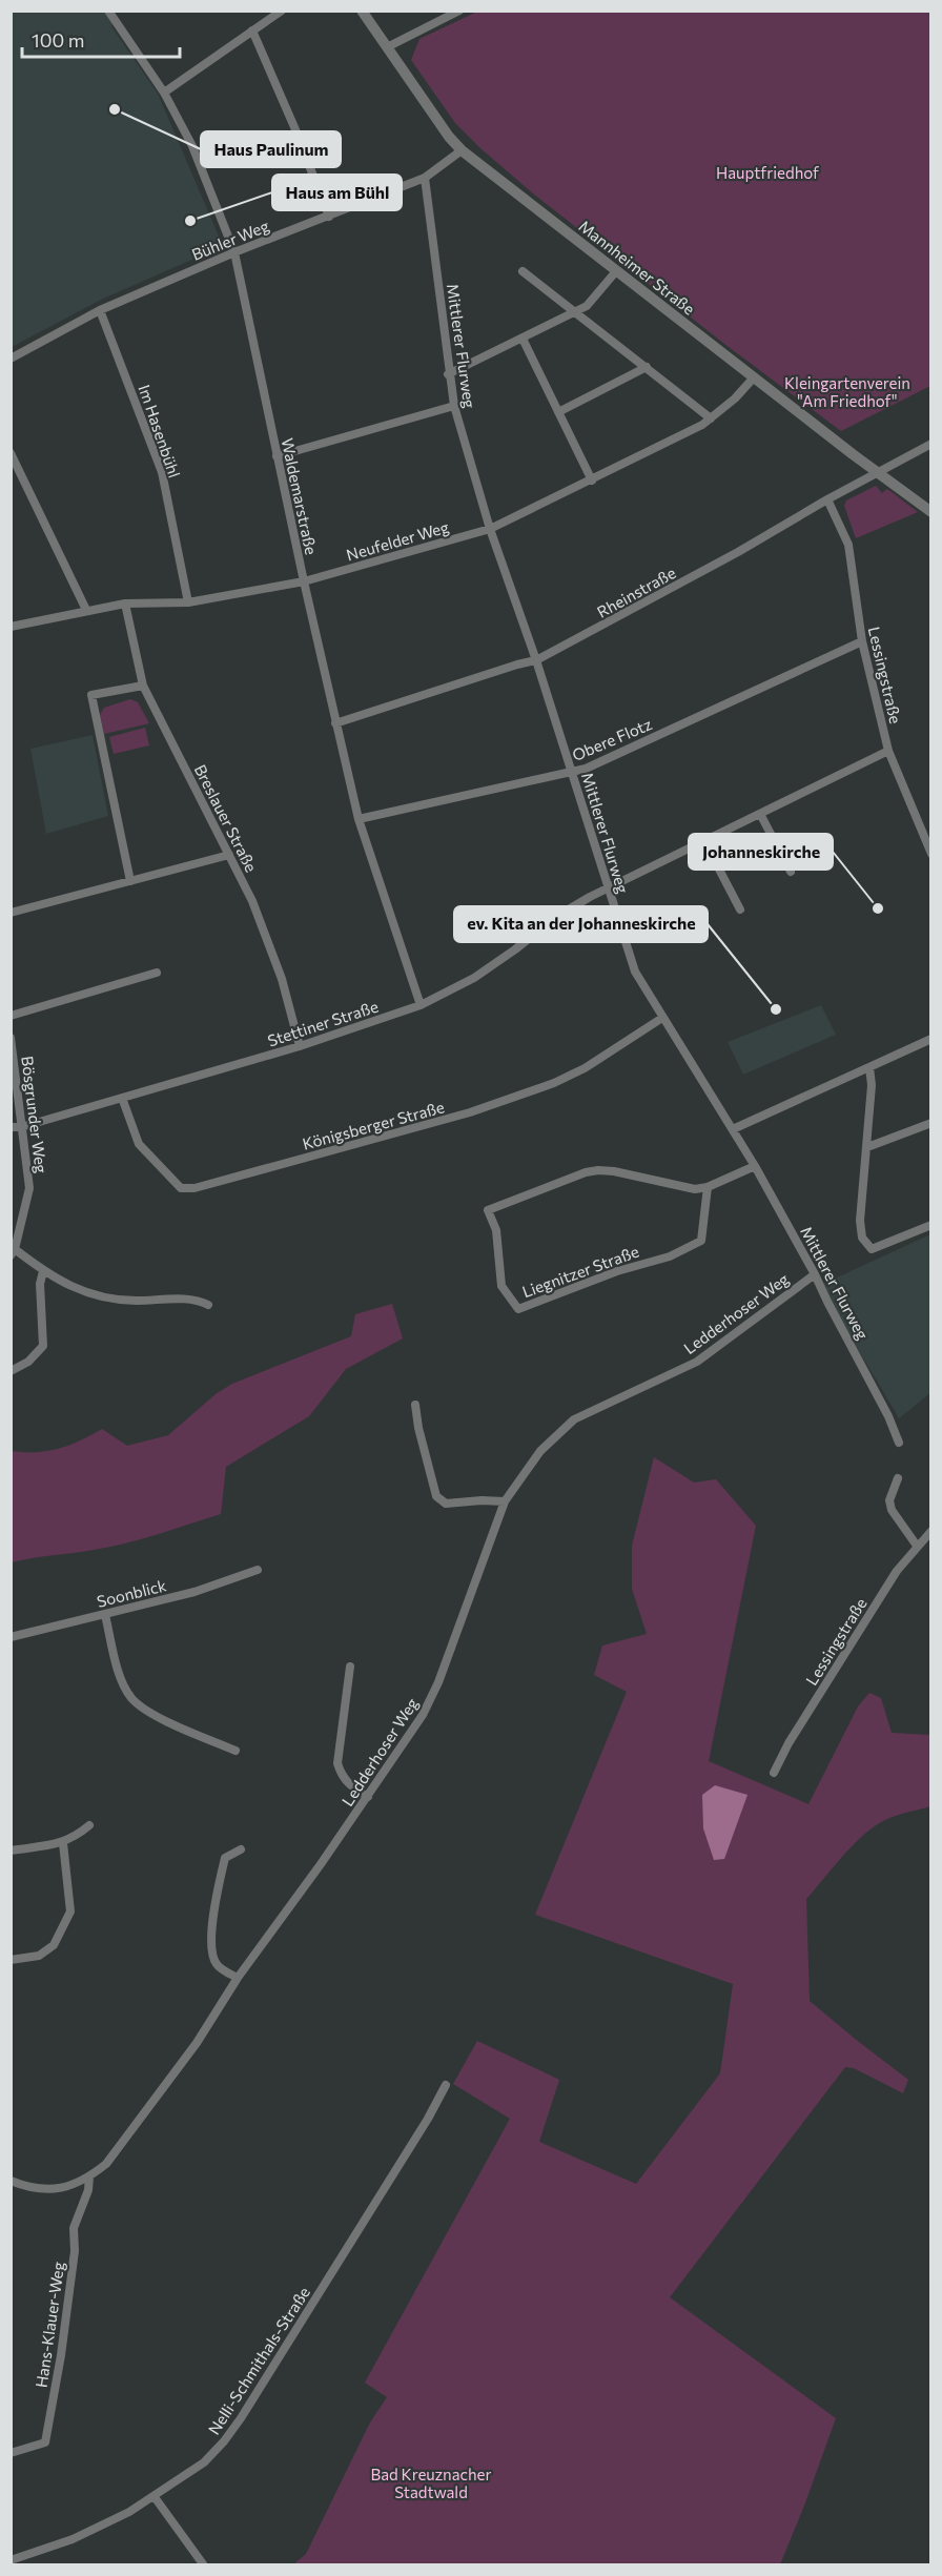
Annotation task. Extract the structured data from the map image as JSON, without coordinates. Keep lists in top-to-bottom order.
{
  "streets": {
    "street": [
      "Bühler Weg",
      "Mannheimer Straße",
      "Mittlerer Flurweg",
      "Im Hasenbühl",
      "Waldemarstraße",
      "Neufelder Weg",
      "Rheinstraße",
      "Lessingstraße",
      "Obere Flotz",
      "Breslauer Straße",
      "Stettiner Straße",
      "Bösgrunder Weg",
      "Königsberger Straße",
      "Liegnitzer Straße",
      "Ledderhoser Weg",
      "Soonblick",
      "Hans-Klauer-Weg",
      "Nelli-Schmithals-Straße"
    ]
  },
  "crossings": [
    ["Bühler Weg", "Mannheimer Straße"],
    ["Bühler Weg", "Mittlerer Flurweg"],
    ["Bühler Weg", "Im Hasenbühl"],
    ["Bühler Weg", "Waldemarstraße"],
    ["Mannheimer Straße", "Neufelder Weg"],
    ["Mannheimer Straße", "Rheinstraße"],
    ["Mittlerer Flurweg", "Neufelder Weg"],
    ["Mittlerer Flurweg", "Rheinstraße"],
    ["Mittlerer Flurweg", "Obere Flotz"],
    ["Mittlerer Flurweg", "Stettiner Straße"],
    ["Mittlerer Flurweg", "Königsberger Straße"],
    ["Mittlerer Flurweg", "Ledderhoser Weg"],
    ["Im Hasenbühl", "Neufelder Weg"],
    ["Waldemarstraße", "Neufelder Weg"],
    ["Waldemarstraße", "Rheinstraße"],
    ["Waldemarstraße", "Obere Flotz"],
    ["Waldemarstraße", "Stettiner Straße"],
    ["Neufelder Weg", "Breslauer Straße"],
    ["Rheinstraße", "Lessingstraße"],
    ["Lessingstraße", "Obere Flotz"],
    ["Lessingstraße", "Stettiner Straße"],
    ["Breslauer Straße", "Stettiner Straße"],
    ["Stettiner Straße", "Bösgrunder Weg"],
    ["Stettiner Straße", "Königsberger Straße"],
    ["Ledderhoser Weg", "Hans-Klauer-Weg"]
  ],
  "parks": ["Hauptfriedhof", "Kleingartenverein \"Am Friedhof\"", "Bad Kreuznacher Stadtwald"],
  "places": [
    "Haus Paulinum",
    "Haus am Bühl",
    "Johanneskirche",
    "ev. Kita an der Johanneskirche"
  ],
  "scale_bar": "100 m"
}
